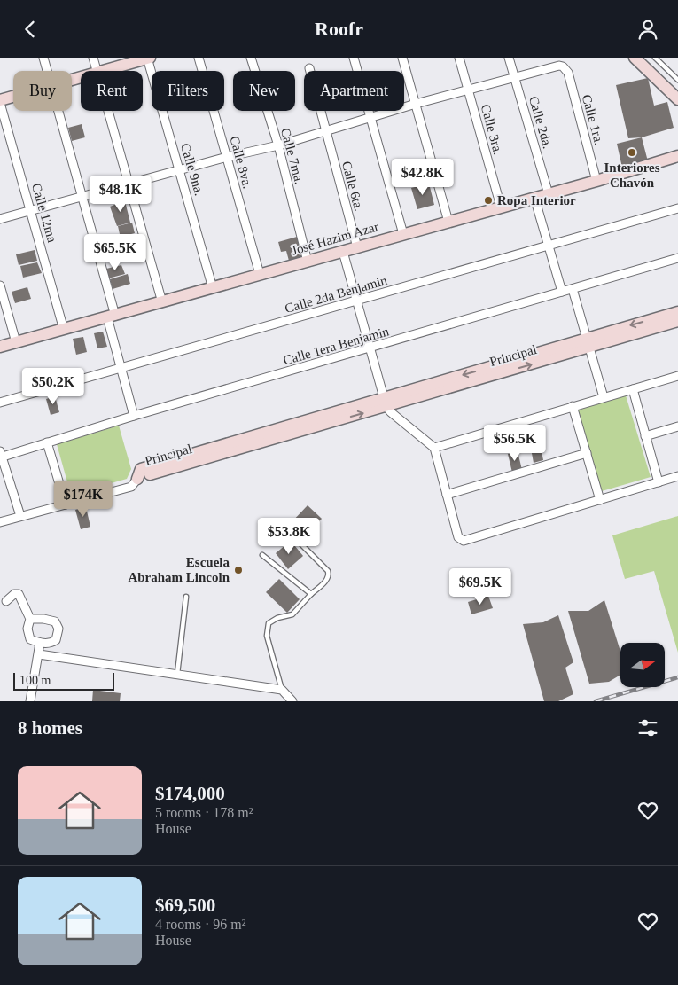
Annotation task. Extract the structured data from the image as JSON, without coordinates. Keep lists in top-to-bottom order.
{
  "streets": {
    "street": [
      "Calle 1ra.",
      "Calle 2da.",
      "Calle 3ra.",
      "Calle 7ma.",
      "Calle 8va.",
      "Calle 9na.",
      "Calle 6ta.",
      "Calle 12ma",
      "José Hazim Azar",
      "Calle 2da Benjamin",
      "Calle 1era Benjamin",
      "Principal"
    ]
  },
  "crossings": [
    ["Calle 1ra.", "Calle 2da."],
    ["Calle 1ra.", "José Hazim Azar"],
    ["Calle 2da.", "José Hazim Azar"],
    ["Calle 3ra.", "José Hazim Azar"],
    ["Calle 7ma.", "José Hazim Azar"],
    ["Calle 8va.", "José Hazim Azar"],
    ["Calle 9na.", "José Hazim Azar"],
    ["Calle 6ta.", "José Hazim Azar"],
    ["Calle 12ma", "José Hazim Azar"]
  ],
  "places": ["Interiores Chavón", "Ropa Interior", "Escuela Abraham Lincoln"],
  "scale_bar": "100 m",
  "north": "right",
  "page": {
    "header": "Roofr",
    "chip": [
      "Buy",
      "Rent",
      "Filters",
      "New",
      "Apartment"
    ],
    "price": [
      "$42.8K",
      "$48.1K",
      "$65.5K",
      "$50.2K",
      "$56.5K",
      "$174K",
      "$53.8K",
      "$69.5K"
    ],
    "scale": "100 m",
    "heading": "8 homes",
    "list": [
      {
        "name": "$174,000",
        "note": "5 rooms · 178 m² · House"
      },
      {
        "name": "$69,500",
        "note": "4 rooms · 96 m² · House"
      }
    ]
  }
}
